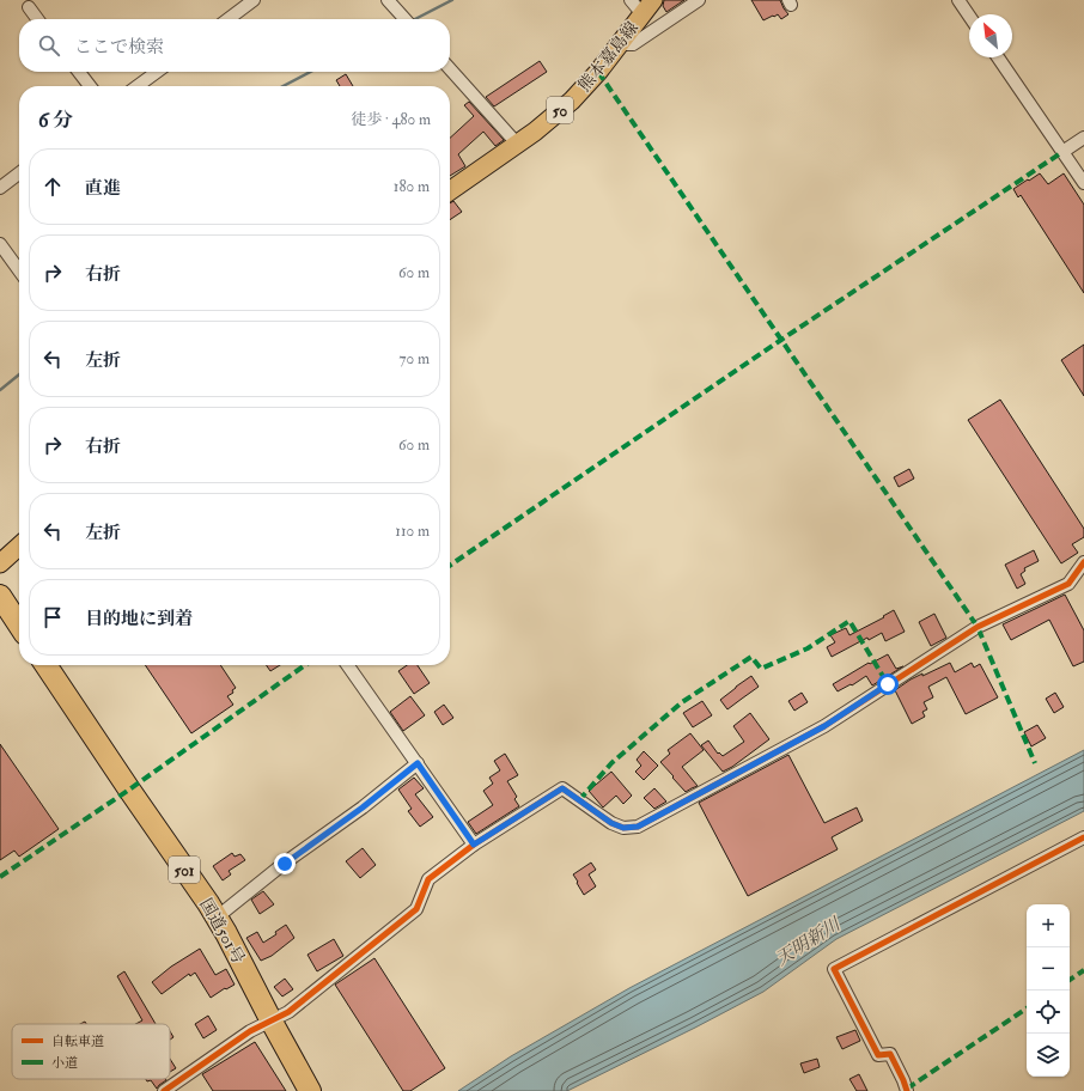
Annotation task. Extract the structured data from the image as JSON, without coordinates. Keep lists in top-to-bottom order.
{
  "streets": {
    "highway": ["501", "国道501号"],
    "main road": ["熊本嘉島線", "50"]
  },
  "water": ["天明新川"],
  "legend": ["自転車道", "小道"],
  "north": "top left",
  "page": {
    "search": "ここで検索",
    "heading": ["6 分", "徒歩 · 480 m"],
    "list": [
      ["直進", "180 m"],
      ["右折", "60 m"],
      ["左折", "70 m"],
      ["右折", "60 m"],
      ["左折", "110 m"],
      "目的地に到着"
    ],
    "map_buttons": ["+", "−"]
  }
}
